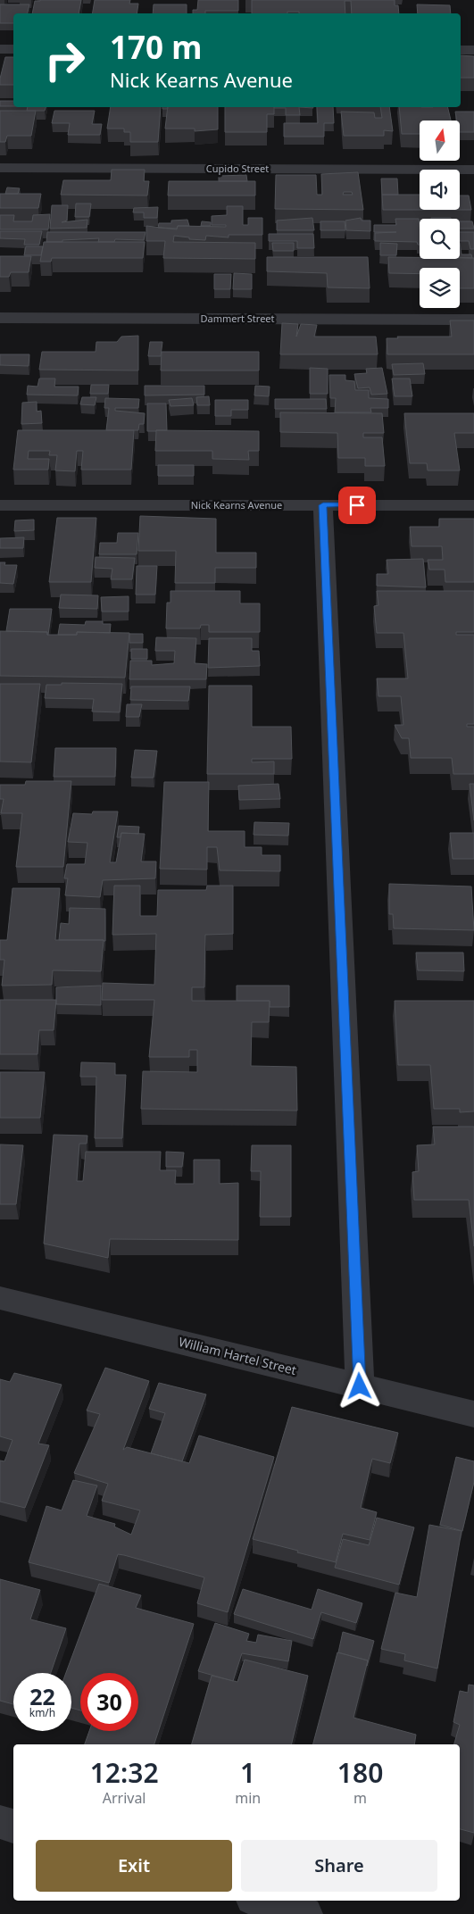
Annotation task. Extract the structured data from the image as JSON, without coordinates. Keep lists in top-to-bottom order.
{
  "streets": {
    "street": [
      "Cupido Street",
      "Dammert Street",
      "Nick Kearns Avenue",
      "William Hartel Street"
    ]
  },
  "north": "top",
  "page": {
    "turn": ["170 m", "Nick Kearns Avenue"],
    "speed": "22 km/h",
    "limit": "30",
    "eta": [
      "12:32",
      "Arrival",
      "1",
      "min",
      "180",
      "m"
    ],
    "buttons": ["Exit", "Share"]
  }
}
